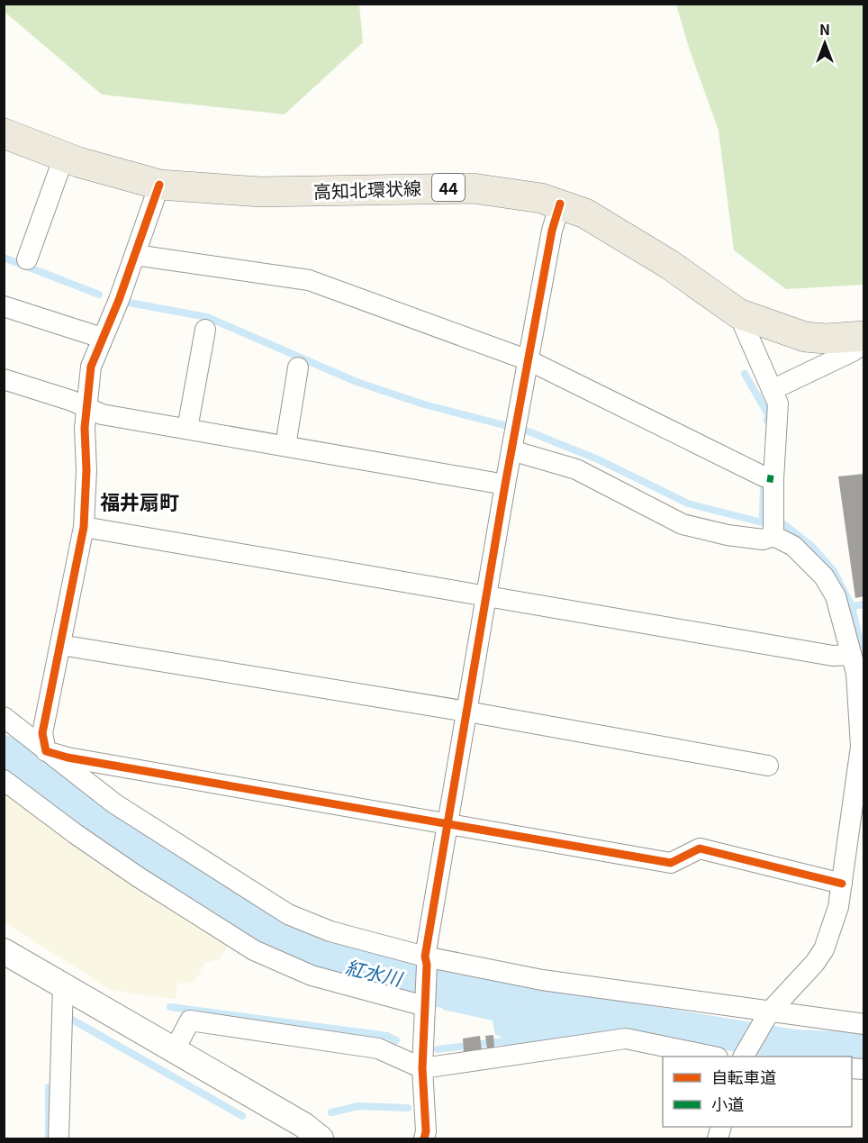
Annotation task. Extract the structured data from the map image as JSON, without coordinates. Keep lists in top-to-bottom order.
{
  "streets": {
    "main road": ["44", "高知北環状線"]
  },
  "districts": ["福井扇町"],
  "water": ["紅水川"],
  "legend": ["自転車道", "小道"],
  "north": "top"
}
